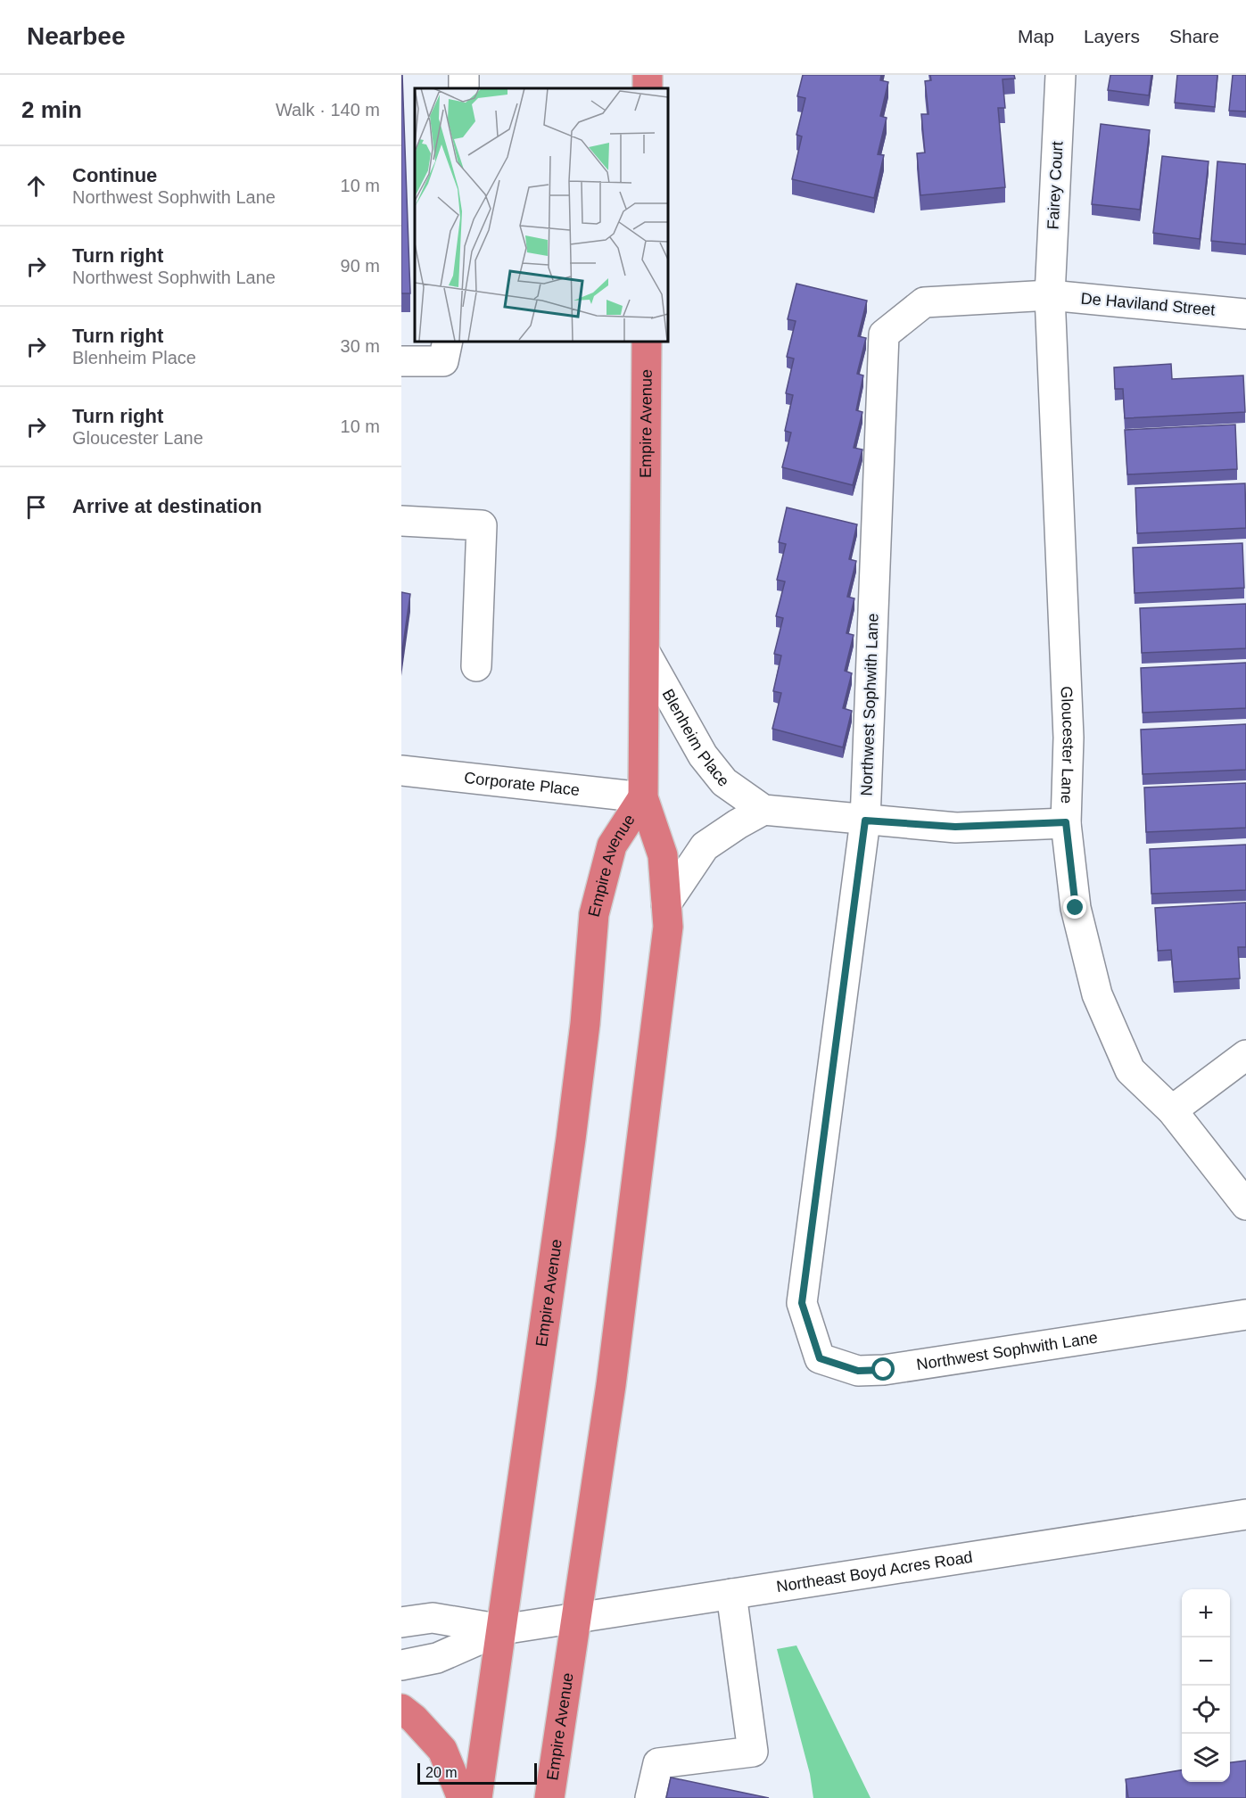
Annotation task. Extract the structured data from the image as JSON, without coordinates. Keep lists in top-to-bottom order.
{
  "streets": {
    "highway": ["Empire Avenue"],
    "street": [
      "Fairey Court",
      "De Haviland Street",
      "Northwest Sophwith Lane",
      "Blenheim Place",
      "Gloucester Lane",
      "Corporate Place",
      "Northeast Boyd Acres Road"
    ]
  },
  "crossings": [
    ["Fairey Court", "De Haviland Street"],
    ["Fairey Court", "Northwest Sophwith Lane"],
    ["Fairey Court", "Gloucester Lane"],
    ["De Haviland Street", "Northwest Sophwith Lane"],
    ["De Haviland Street", "Gloucester Lane"],
    ["Empire Avenue", "Blenheim Place"],
    ["Empire Avenue", "Corporate Place"],
    ["Empire Avenue", "Northeast Boyd Acres Road"],
    ["Northwest Sophwith Lane", "Blenheim Place"],
    ["Northwest Sophwith Lane", "Gloucester Lane"],
    ["Blenheim Place", "Gloucester Lane"]
  ],
  "scale_bar": "20 m",
  "page": {
    "header": "Nearbee",
    "nav": ["Map", "Layers", "Share"],
    "heading": ["2 min", "Walk · 140 m"],
    "list": [
      ["Continue", "Northwest Sophwith Lane", "10 m"],
      ["Turn right", "Northwest Sophwith Lane", "90 m"],
      ["Turn right", "Blenheim Place", "30 m"],
      ["Turn right", "Gloucester Lane", "10 m"],
      "Arrive at destination"
    ],
    "map_buttons": ["+", "−"],
    "scale": "20 m"
  }
}
